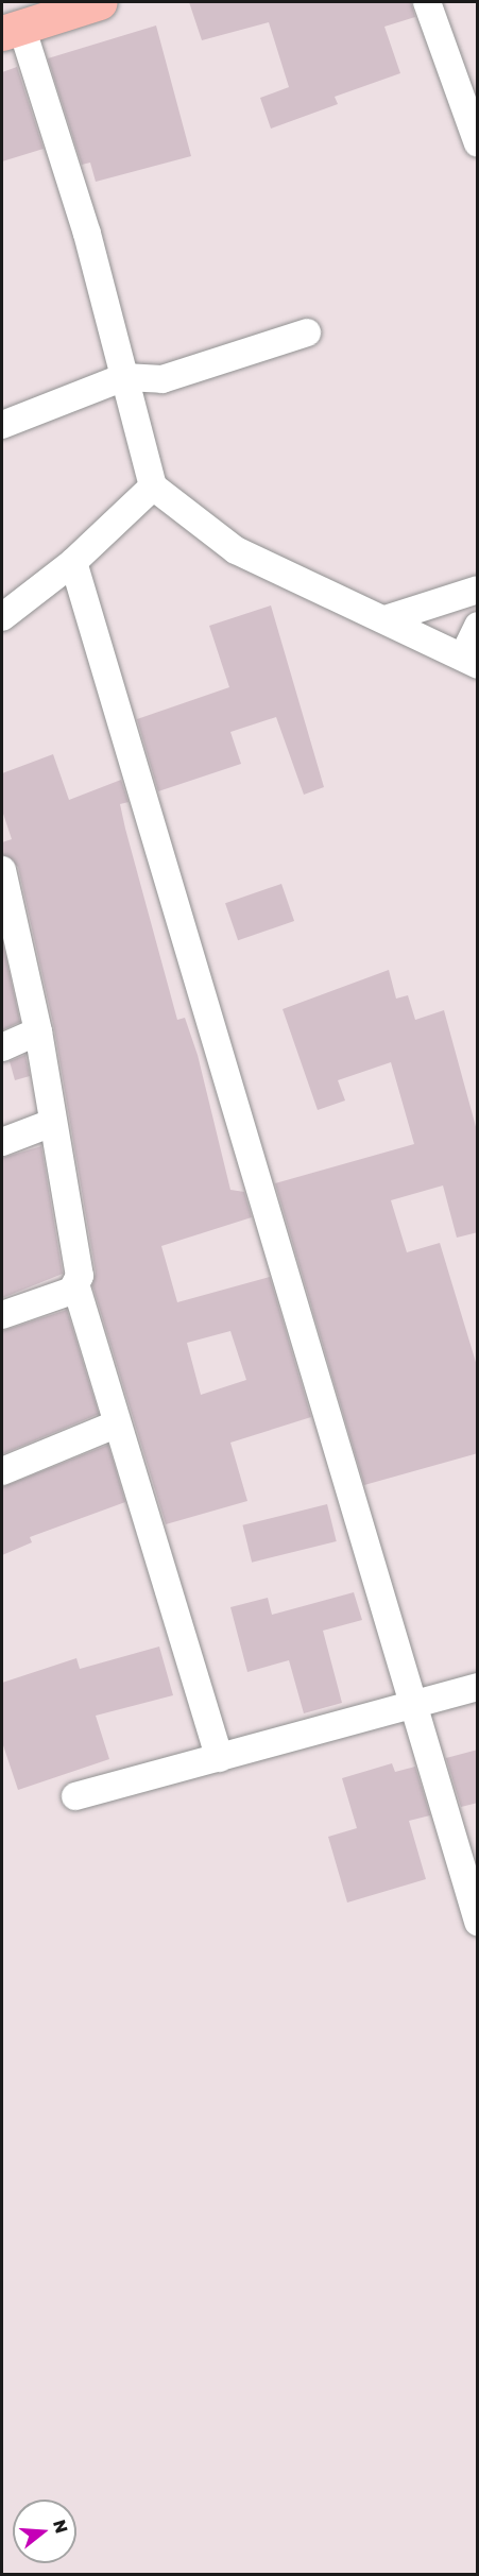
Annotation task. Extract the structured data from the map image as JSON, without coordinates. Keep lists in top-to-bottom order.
{
  "north": "right"
}
